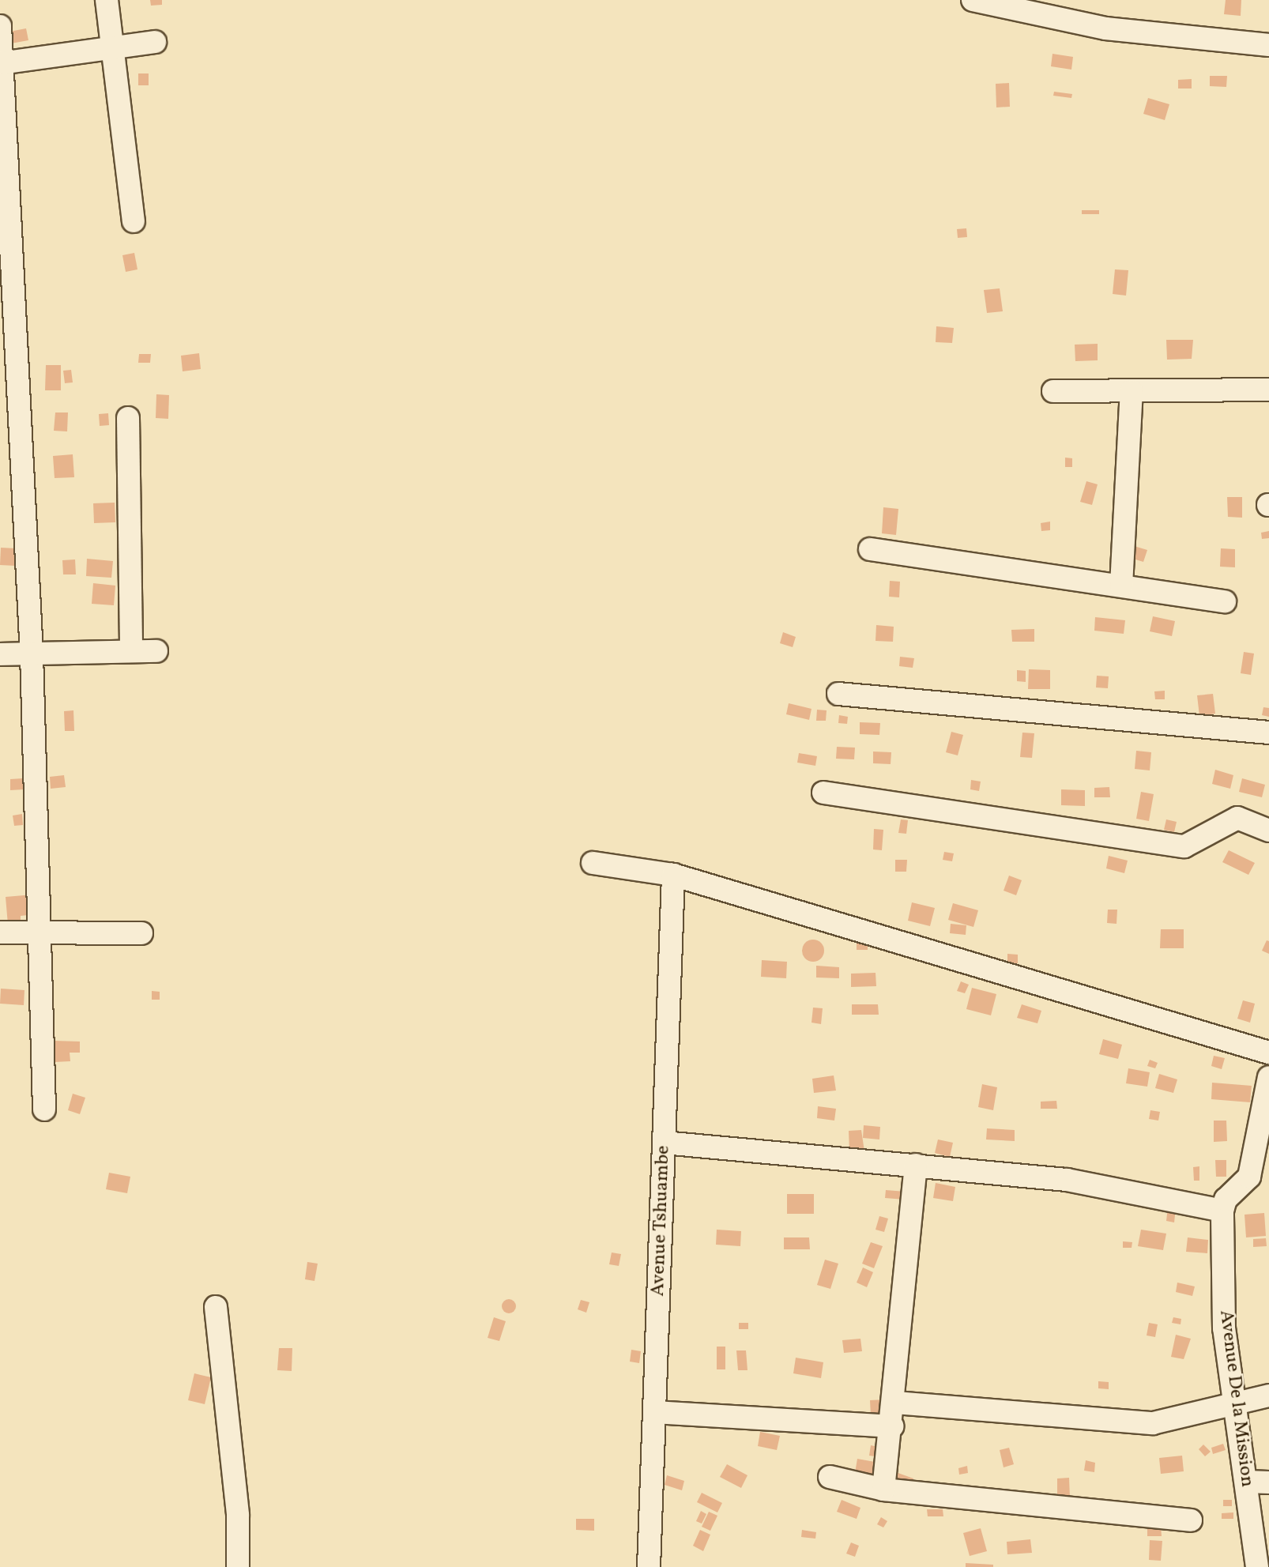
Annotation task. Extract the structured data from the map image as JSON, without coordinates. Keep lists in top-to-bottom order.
{
  "streets": {
    "street": ["Avenue Tshuambe", "Avenue De la Mission"]
  }
}
